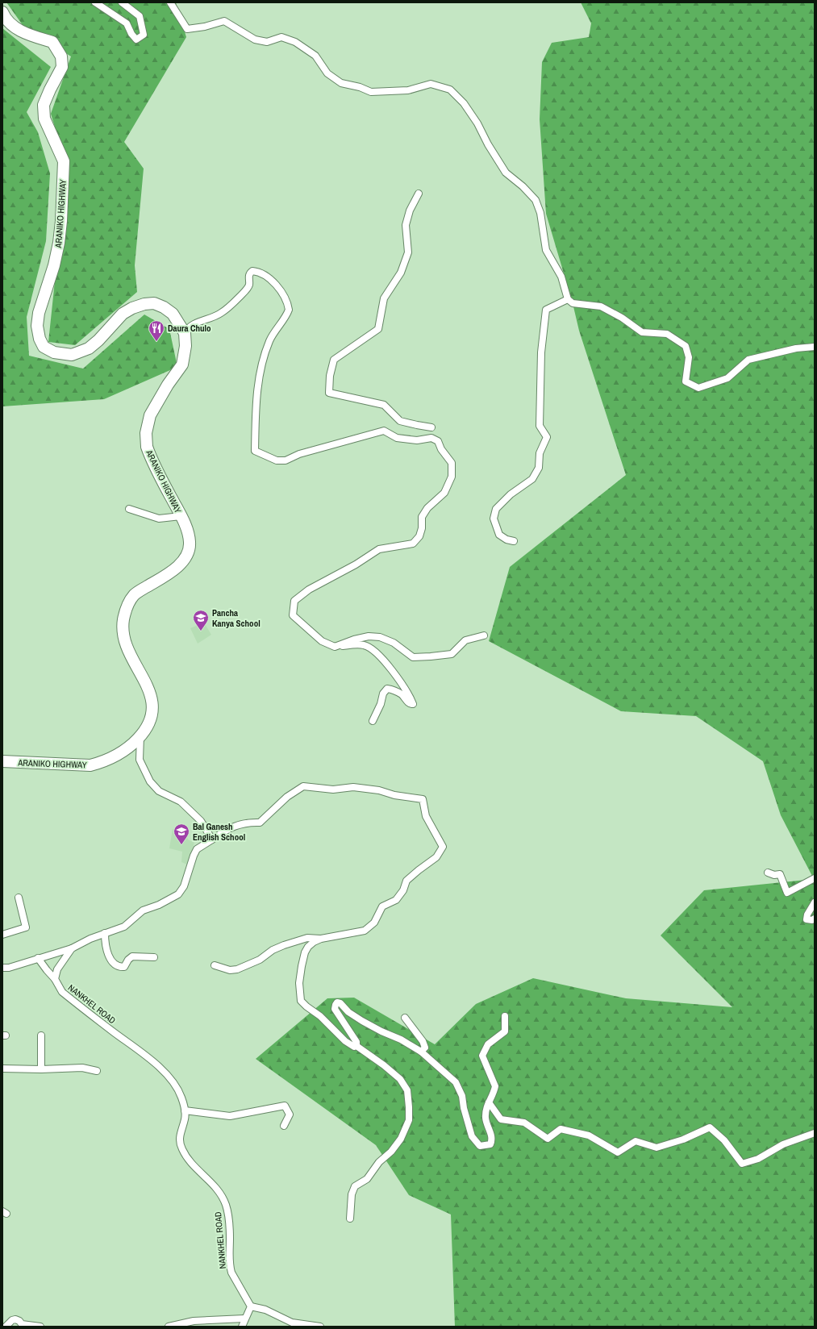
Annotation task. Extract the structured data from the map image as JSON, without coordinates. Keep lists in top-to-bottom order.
{
  "streets": {
    "highway": ["ARANIKO HIGHWAY"],
    "street": ["NANKHEL ROAD"]
  },
  "places": {
    "restaurant": ["Daura Chulo"],
    "school or university": ["Pancha Kanya School", "Bal Ganesh English School"]
  }
}
